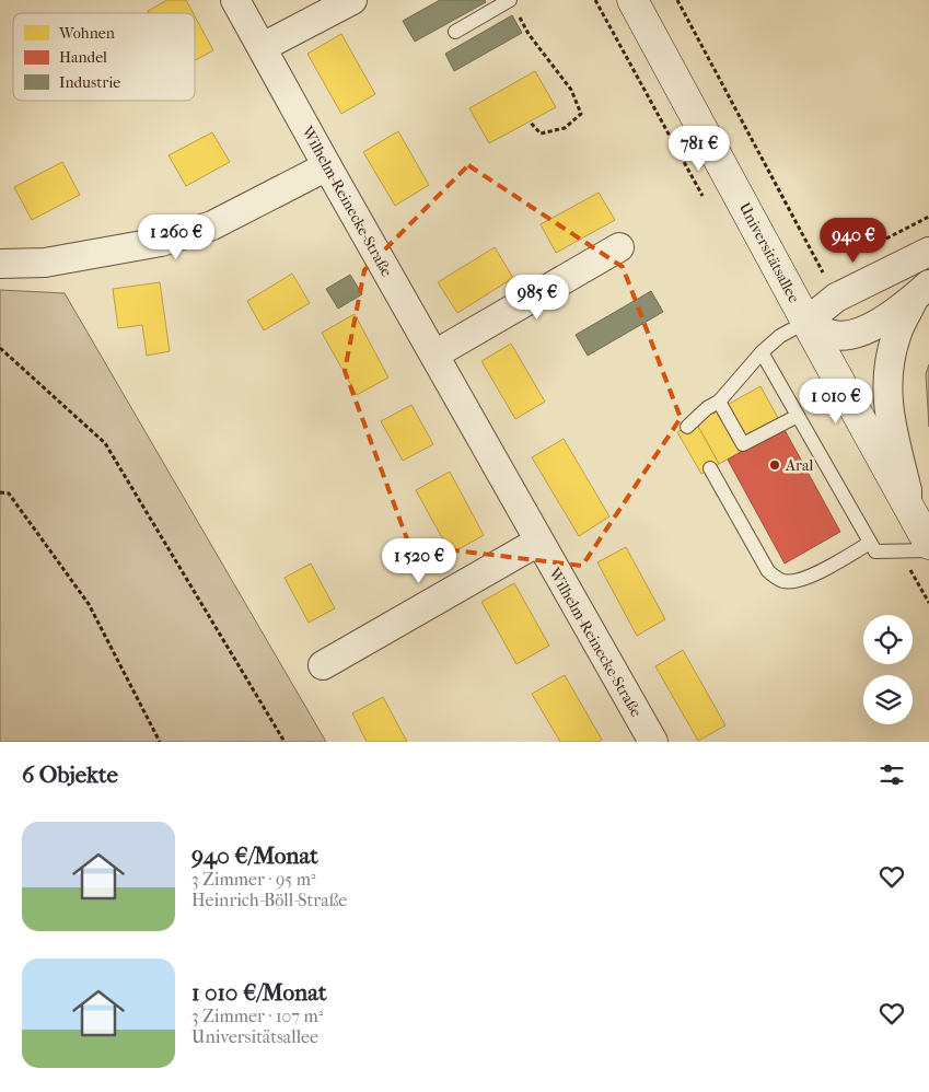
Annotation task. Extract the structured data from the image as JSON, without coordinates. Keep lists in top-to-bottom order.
{
  "streets": {
    "main road": ["Universitätsallee"],
    "street": ["Wilhelm-Reinecke-Straße"]
  },
  "places": ["Aral"],
  "legend": ["Wohnen", "Handel", "Industrie"],
  "page": {
    "price": [
      "781 €",
      "1 260 €",
      "940 €",
      "985 €",
      "1 010 €",
      "1 520 €"
    ],
    "heading": "6 Objekte",
    "list": [
      {
        "name": "940 €/Monat",
        "note": "3 Zimmer · 95 m² · Heinrich-Böll-Straße"
      },
      {
        "name": "1 010 €/Monat",
        "note": "3 Zimmer · 107 m² · Universitätsallee"
      }
    ]
  }
}
